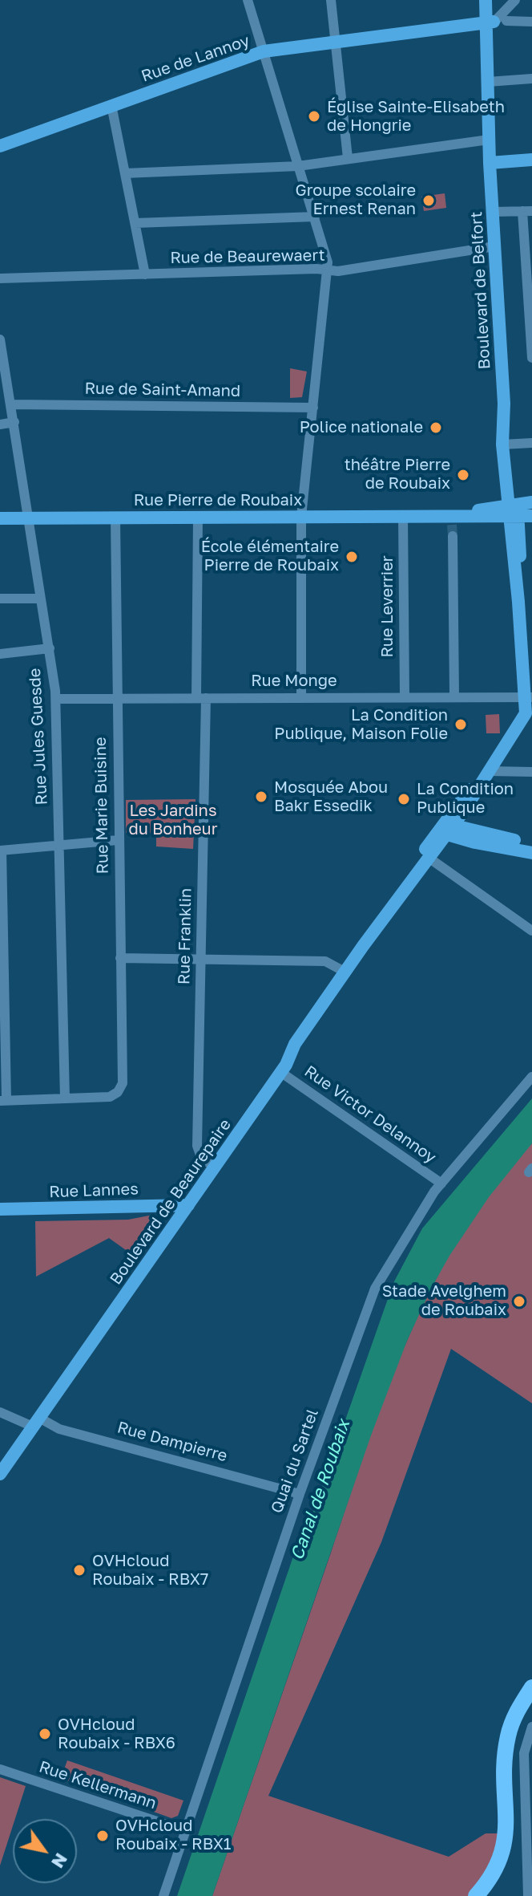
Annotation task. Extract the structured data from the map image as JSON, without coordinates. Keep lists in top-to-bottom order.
{
  "streets": {
    "main road": [
      "Rue de Lannoy",
      "Boulevard de Belfort",
      "Rue Pierre de Roubaix",
      "Rue Lannes",
      "Boulevard de Beaurepaire"
    ],
    "street": [
      "Rue de Beaurewaert",
      "Rue de Saint-Amand",
      "Rue Leverrier",
      "Rue Monge",
      "Rue Jules Guesde",
      "Rue Marie Buisine",
      "Rue Franklin",
      "Rue Victor Delannoy",
      "Rue Dampierre",
      "Quai du Sartel",
      "Rue Kellermann"
    ]
  },
  "crossings": [
    ["Rue de Lannoy", "Boulevard de Belfort"],
    ["Rue de Beaurewaert", "Boulevard de Belfort"],
    ["Boulevard de Belfort", "Rue Pierre de Roubaix"],
    ["Boulevard de Belfort", "Rue Monge"],
    ["Boulevard de Belfort", "Boulevard de Beaurepaire"],
    ["Rue de Saint-Amand", "Rue Jules Guesde"],
    ["Rue Pierre de Roubaix", "Rue Leverrier"],
    ["Rue Pierre de Roubaix", "Rue Jules Guesde"],
    ["Rue Pierre de Roubaix", "Rue Marie Buisine"],
    ["Rue Pierre de Roubaix", "Rue Franklin"],
    ["Rue Leverrier", "Rue Monge"],
    ["Rue Monge", "Rue Jules Guesde"],
    ["Rue Monge", "Rue Marie Buisine"],
    ["Rue Monge", "Rue Franklin"],
    ["Rue Monge", "Boulevard de Beaurepaire"],
    ["Rue Jules Guesde", "Rue Marie Buisine"],
    ["Rue Franklin", "Boulevard de Beaurepaire"],
    ["Rue Victor Delannoy", "Boulevard de Beaurepaire"],
    ["Rue Victor Delannoy", "Quai du Sartel"],
    ["Rue Lannes", "Boulevard de Beaurepaire"],
    ["Boulevard de Beaurepaire", "Rue Dampierre"],
    ["Rue Dampierre", "Quai du Sartel"],
    ["Quai du Sartel", "Rue Kellermann"]
  ],
  "water": ["Canal de Roubaix"],
  "parks": ["Les Jardins du Bonheur"],
  "places": [
    "Église Sainte-Elisabeth de Hongrie",
    "Groupe scolaire Ernest Renan",
    "Police nationale",
    "théâtre Pierre de Roubaix",
    "École élémentaire Pierre de Roubaix",
    "La Condition Publique, Maison Folie",
    "Mosquée Abou Bakr Essedik",
    "La Condition Publique",
    "Stade Avelghem de Roubaix",
    "OVHcloud Roubaix - RBX7",
    "OVHcloud Roubaix - RBX6",
    "OVHcloud Roubaix - RBX1"
  ],
  "north": "bottom right"
}
